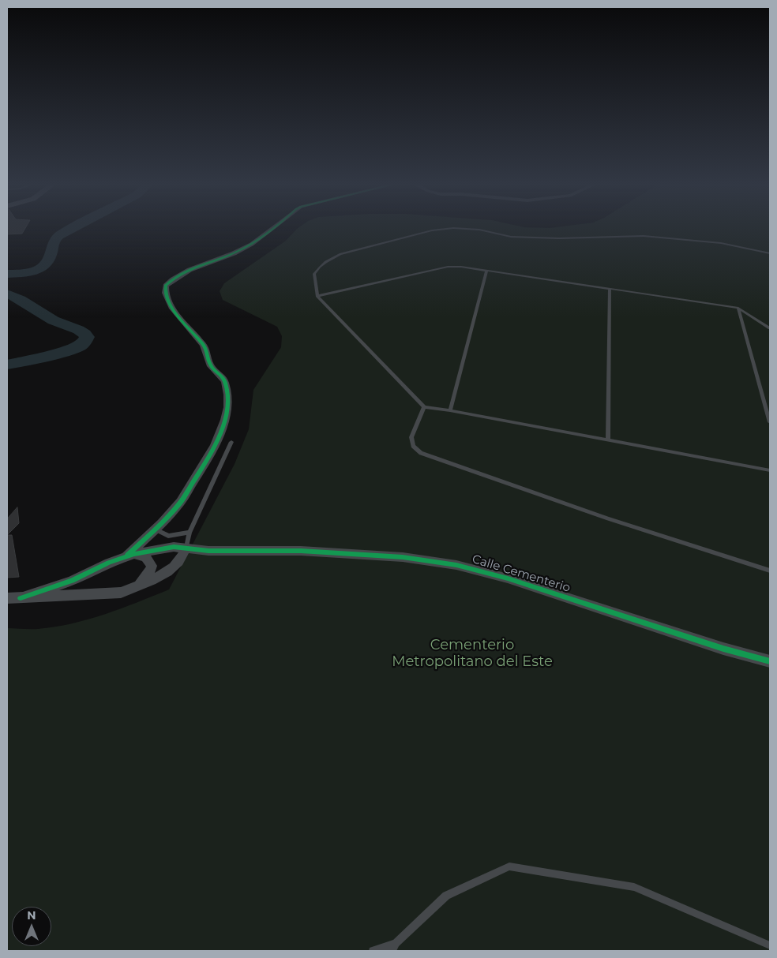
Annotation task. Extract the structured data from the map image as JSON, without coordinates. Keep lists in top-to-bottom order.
{
  "streets": {
    "street": ["Calle Cementerio"]
  },
  "parks": ["Cementerio Metropolitano del Este"],
  "north": "top"
}
